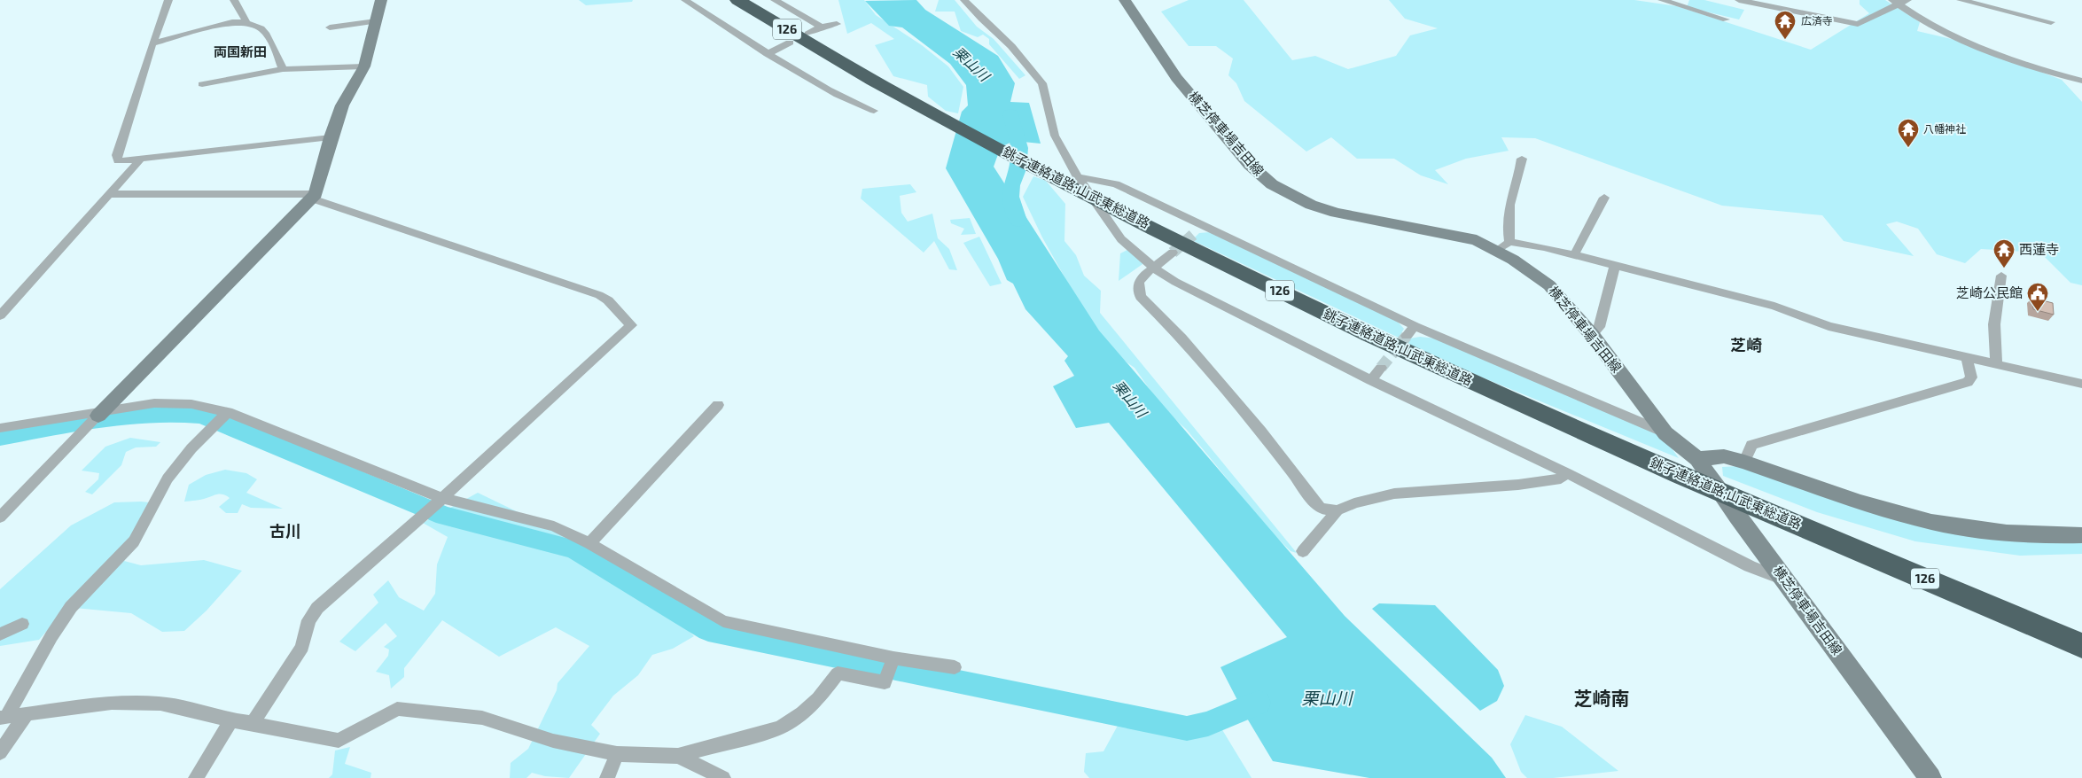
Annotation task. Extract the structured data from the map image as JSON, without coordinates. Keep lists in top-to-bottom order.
{
  "streets": {
    "highway": ["126", "銚子連絡道路;山武東総道路"],
    "main road": ["横芝停車場吉田線"]
  },
  "districts": [
    "両国新田",
    "芝崎",
    "古川",
    "芝崎南"
  ],
  "water": ["栗山川"],
  "places": {
    "temple": ["広済寺", "八幡神社", "西蓮寺"],
    "public building": ["芝崎公民館"]
  }
}
